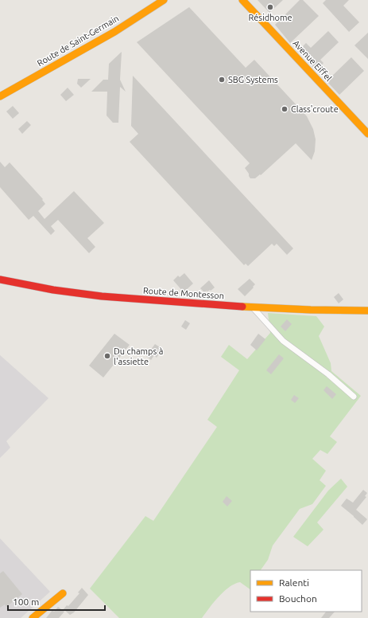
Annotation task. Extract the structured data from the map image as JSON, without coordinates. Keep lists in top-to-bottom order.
{
  "streets": {
    "street": ["Route de Saint-Germain", "Avenue Eiffel", "Route de Montesson"]
  },
  "places": [
    "Résidhome",
    "SBG Systems",
    "Class'croute",
    "Du champs à l'assiette"
  ],
  "legend": ["Ralenti", "Bouchon"],
  "scale_bar": "100 m"
}
